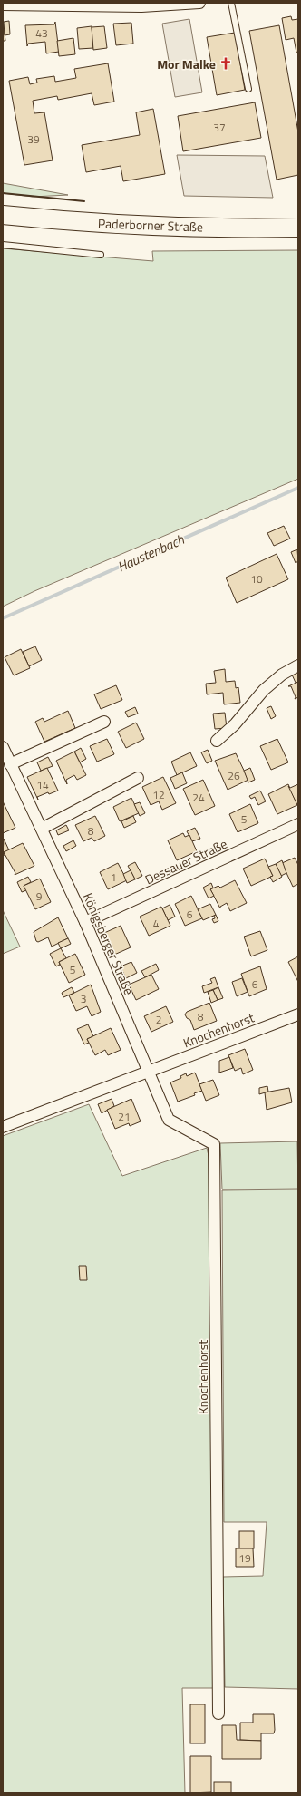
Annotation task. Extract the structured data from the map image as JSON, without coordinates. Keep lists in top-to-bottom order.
{
  "streets": {
    "main road": ["Paderborner Straße"],
    "street": ["Dessauer Straße", "Königsberger Straße", "Knochenhorst"]
  },
  "crossings": [
    ["Dessauer Straße", "Königsberger Straße"],
    ["Königsberger Straße", "Knochenhorst"]
  ],
  "water": ["Haustenbach"],
  "places": {
    "church": ["Mor Malke"]
  },
  "house_numbers": [
    "43",
    "37",
    "39",
    "10",
    "26",
    "14",
    "12",
    "24",
    "5",
    "8",
    "1",
    "9",
    "6",
    "4",
    "5",
    "6",
    "3",
    "8",
    "2",
    "21",
    "19"
  ]
}
